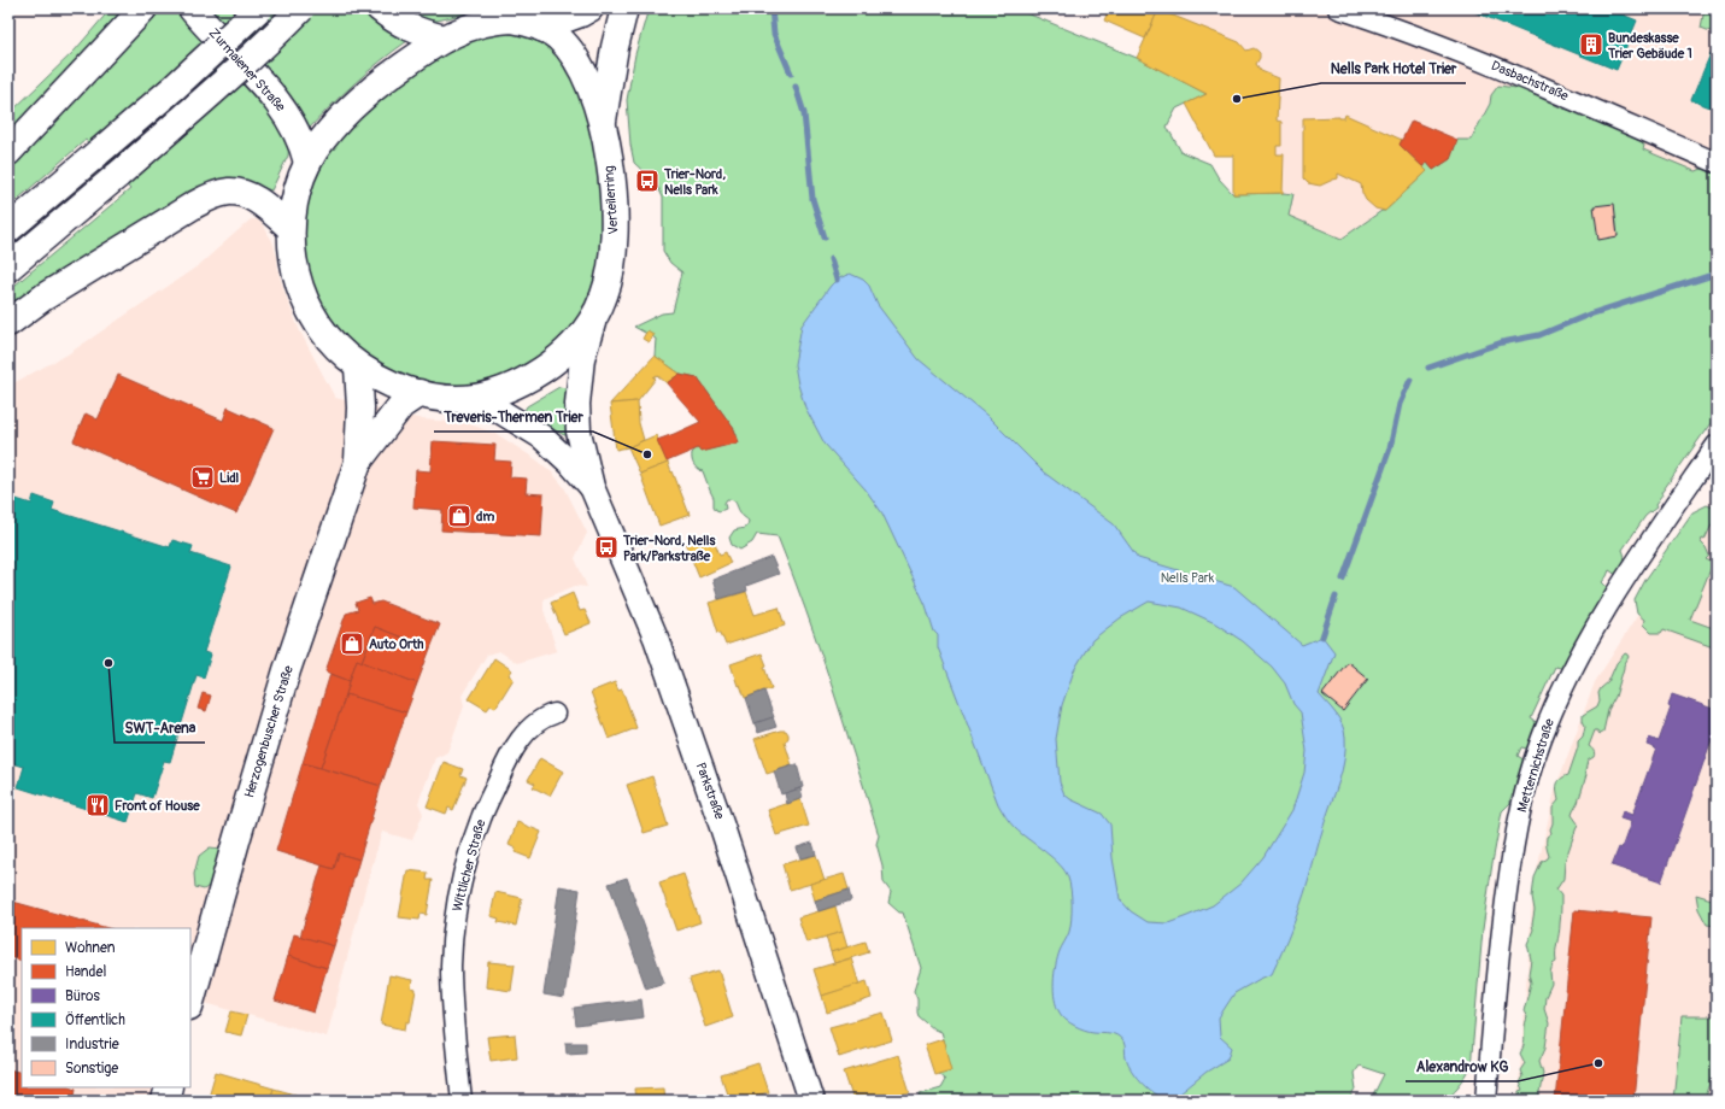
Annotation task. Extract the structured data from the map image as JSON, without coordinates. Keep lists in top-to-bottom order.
{
  "streets": {
    "main road": ["Zurmaiener Straße", "Verteilerring", "Herzogenbuscher Straße"],
    "street": [
      "Dasbachstraße",
      "Metternichstraße",
      "Parkstraße",
      "Wittlicher Straße"
    ]
  },
  "crossings": [
    ["Zurmaiener Straße", "Verteilerring"],
    ["Verteilerring", "Herzogenbuscher Straße"],
    ["Verteilerring", "Parkstraße"]
  ],
  "parks": ["Nells Park"],
  "places": {
    "building": ["Bundeskasse Trier Gebäude 1"],
    "other": [
      "Nells Park Hotel Trier",
      "Treveris-Thermen Trier",
      "SWT-Arena",
      "Alexandrow KG"
    ],
    "bus stop": ["Trier-Nord, Nells Park", "Trier-Nord, Nells Park/Parkstraße"],
    "supermarket": ["Lidl"],
    "shop": ["dm", "Auto Orth"],
    "restaurant": ["Front of House"]
  },
  "legend": [
    "Wohnen",
    "Handel",
    "Büros",
    "Öffentlich",
    "Industrie",
    "Sonstige"
  ]
}
